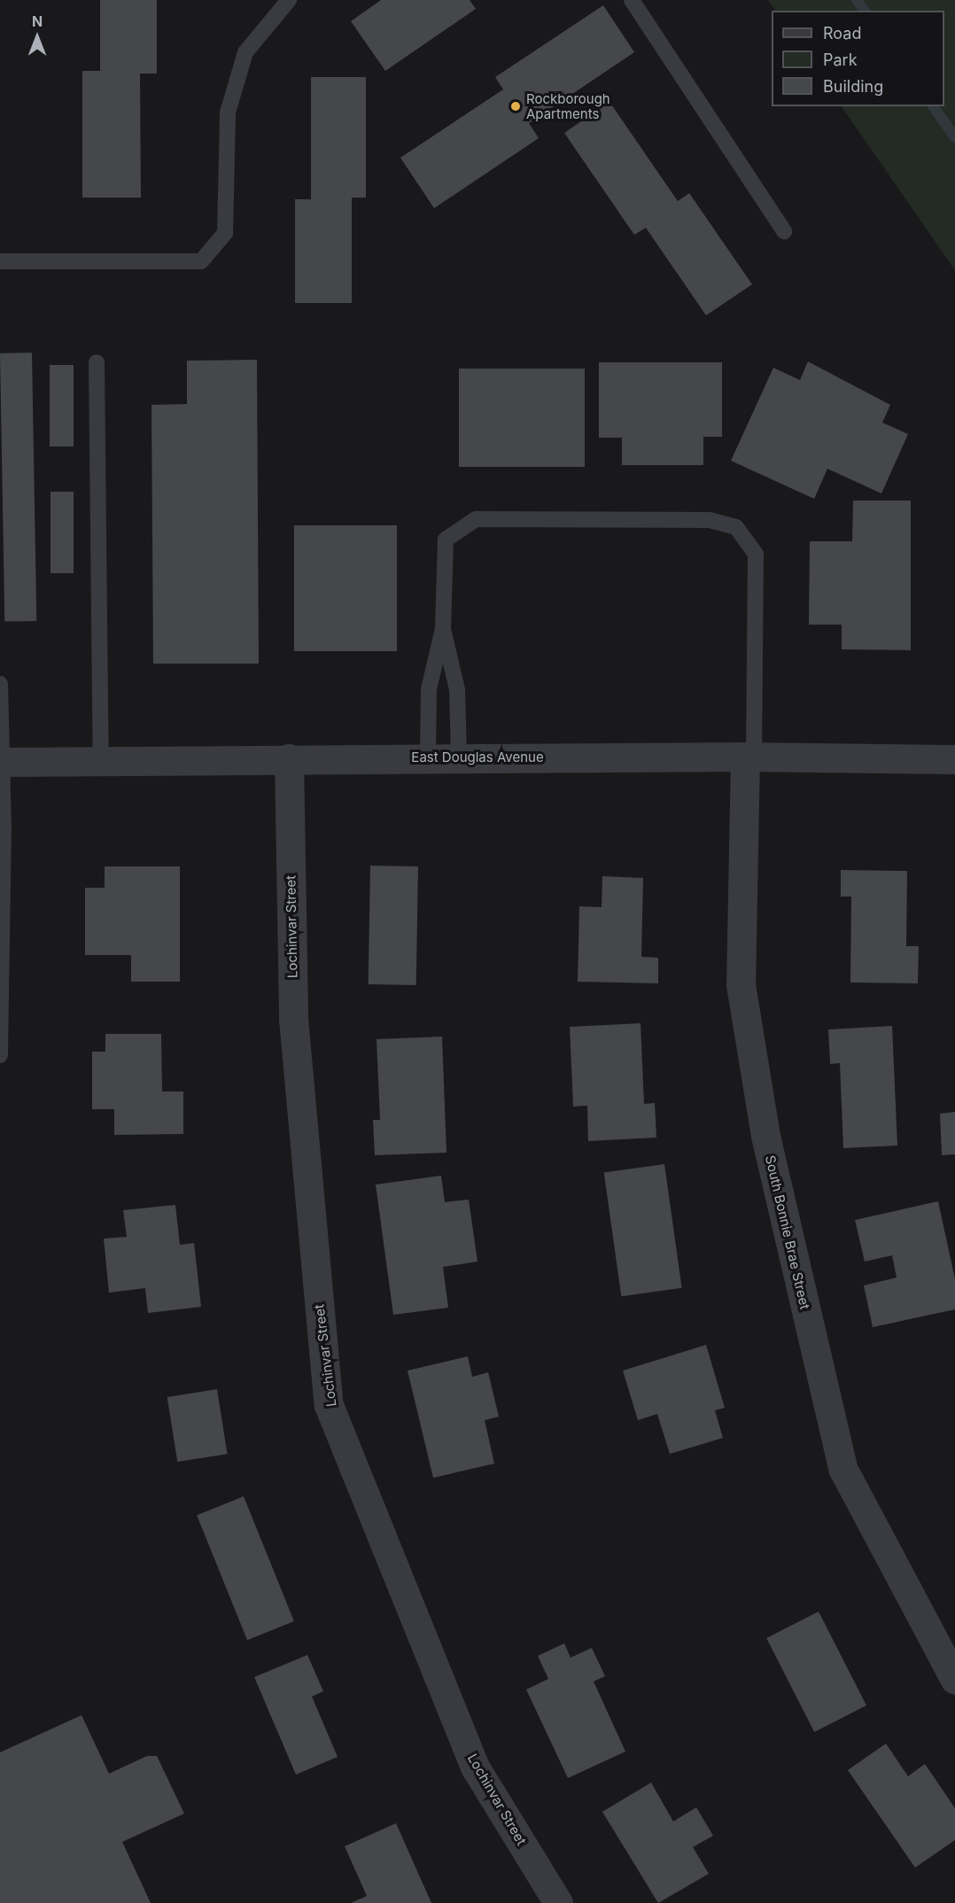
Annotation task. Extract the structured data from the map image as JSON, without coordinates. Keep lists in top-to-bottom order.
{
  "streets": {
    "street": ["East Douglas Avenue", "Lochinvar Street", "South Bonnie Brae Street"]
  },
  "crossings": [
    ["East Douglas Avenue", "Lochinvar Street"],
    ["East Douglas Avenue", "South Bonnie Brae Street"]
  ],
  "places": ["Rockborough Apartments"],
  "legend": ["Road", "Park", "Building"],
  "north": "top"
}
